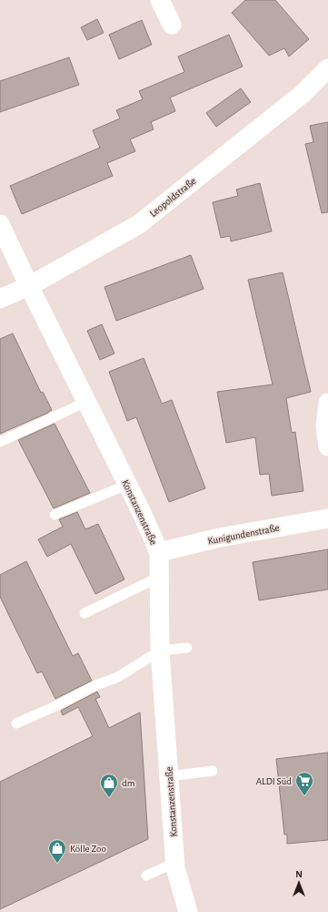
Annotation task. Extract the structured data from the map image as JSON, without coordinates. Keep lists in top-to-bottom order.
{
  "streets": {
    "street": ["Leopoldstraße", "Konstanzenstraße", "Kunigundenstraße"]
  },
  "crossings": [
    ["Leopoldstraße", "Konstanzenstraße"],
    ["Konstanzenstraße", "Kunigundenstraße"]
  ],
  "places": {
    "supermarket": ["ALDI Süd"],
    "shop": ["dm", "Kölle Zoo"]
  },
  "north": "top"
}
